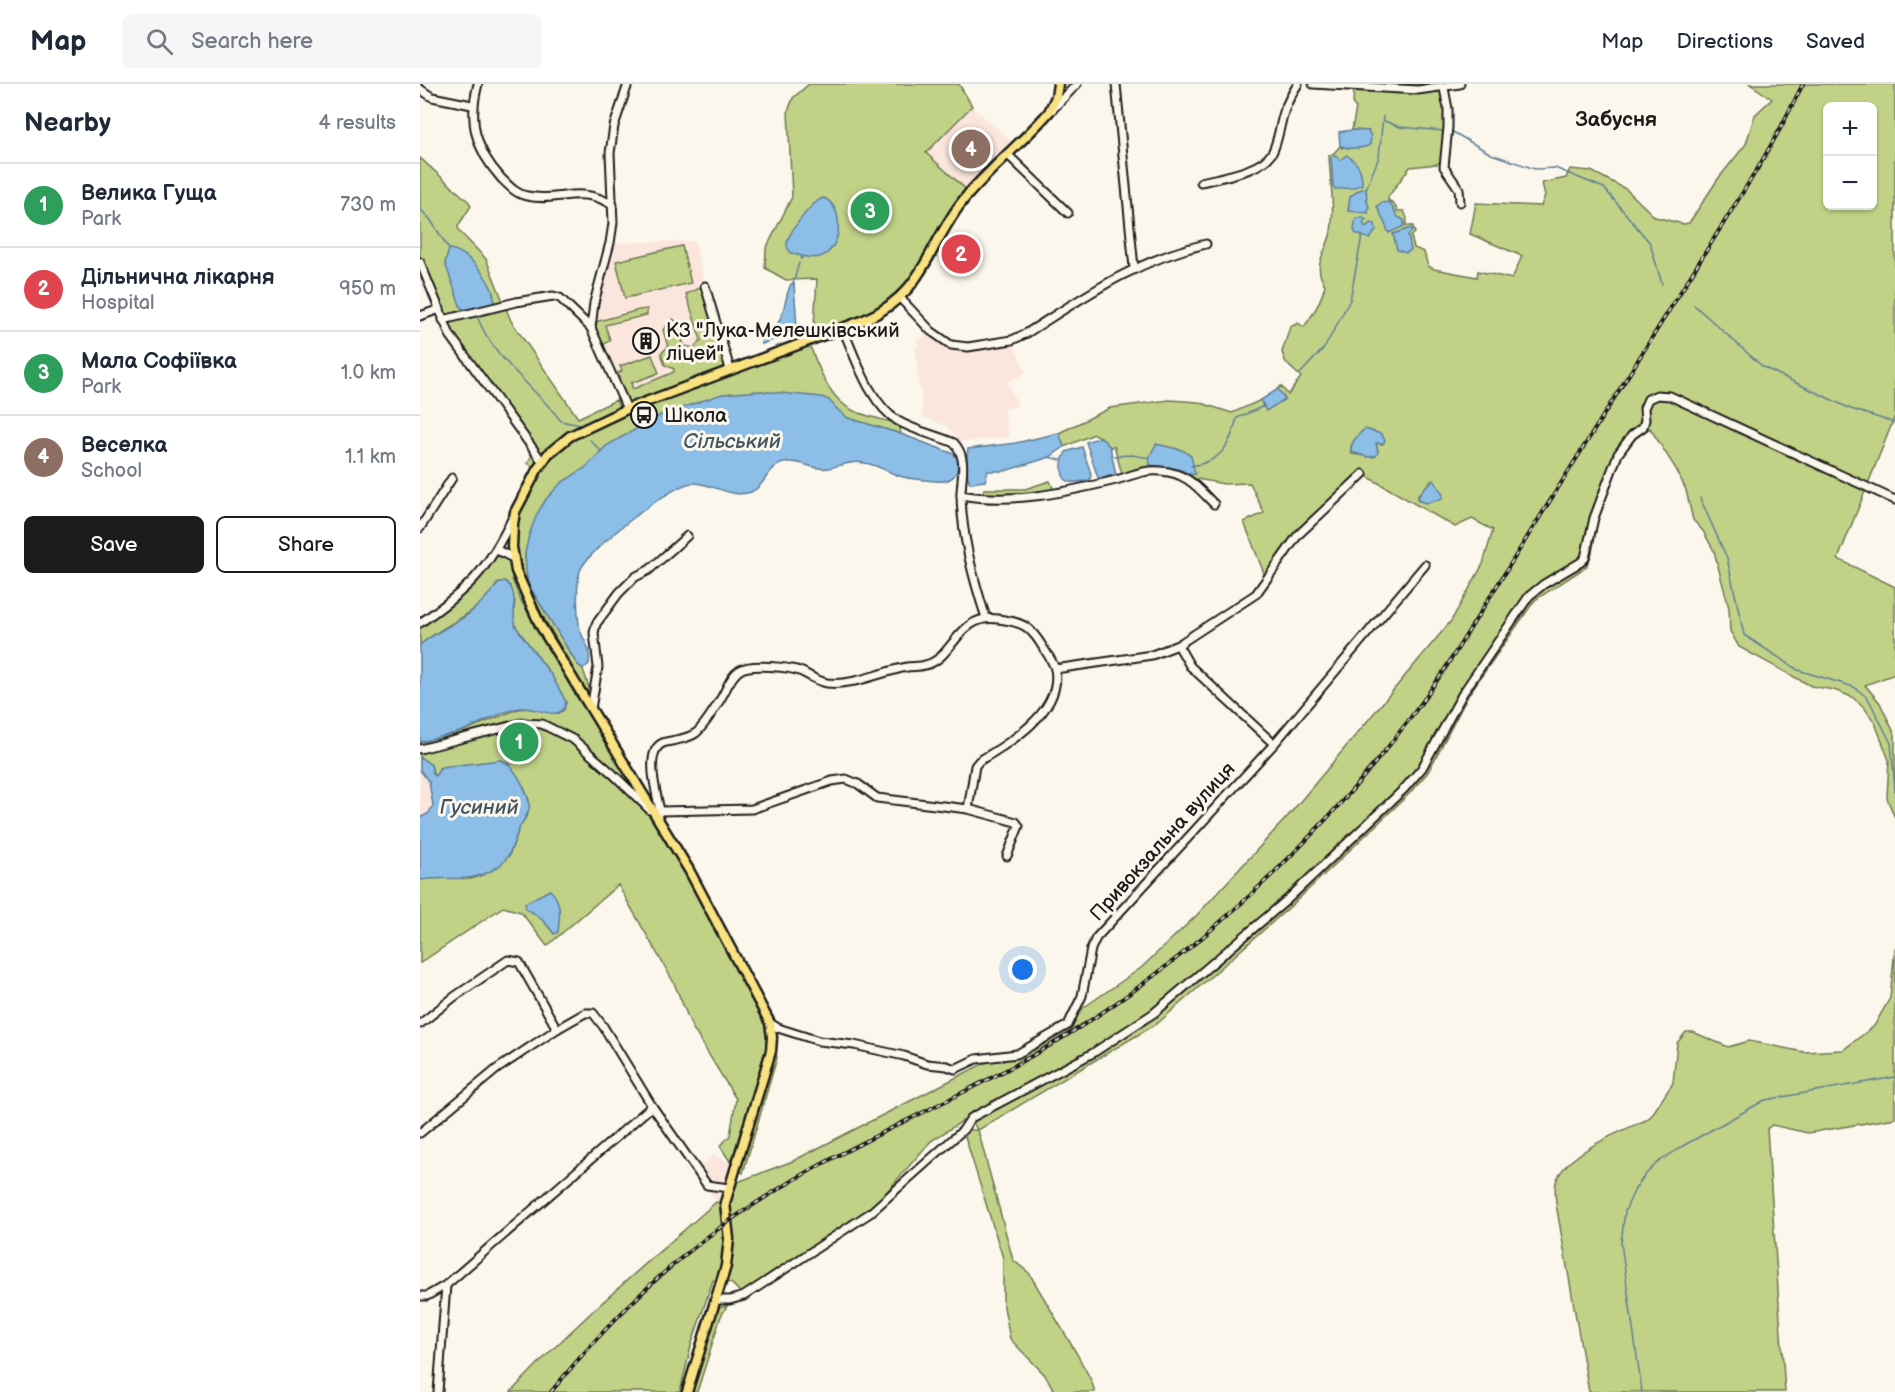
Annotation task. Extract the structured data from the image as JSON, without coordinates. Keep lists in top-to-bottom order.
{
  "streets": {
    "street": ["Привокзальна вулиця"]
  },
  "districts": ["Забусня"],
  "water": ["Сільський", "Гусиний"],
  "places": {
    "building": ["КЗ \"Лука-Мелешківський ліцей\""],
    "bus stop": ["Школа"]
  },
  "page": {
    "header": "Map",
    "search": "Search here",
    "nav": ["Map", "Directions", "Saved"],
    "heading": ["Nearby", "4 results"],
    "map_buttons": ["+", "−"],
    "pins": [
      "4",
      "3",
      "2",
      "1"
    ],
    "list": [
      {
        "mark": "1",
        "name": "Велика Гуща",
        "note": "Park",
        "value": "730 m"
      },
      {
        "mark": "2",
        "name": "Дільнична лікарня",
        "note": "Hospital",
        "value": "950 m"
      },
      {
        "mark": "3",
        "name": "Мала Софіївка",
        "note": "Park",
        "value": "1.0 km"
      },
      {
        "mark": "4",
        "name": "Веселка",
        "note": "School",
        "value": "1.1 km"
      }
    ],
    "buttons": ["Save", "Share"]
  }
}
